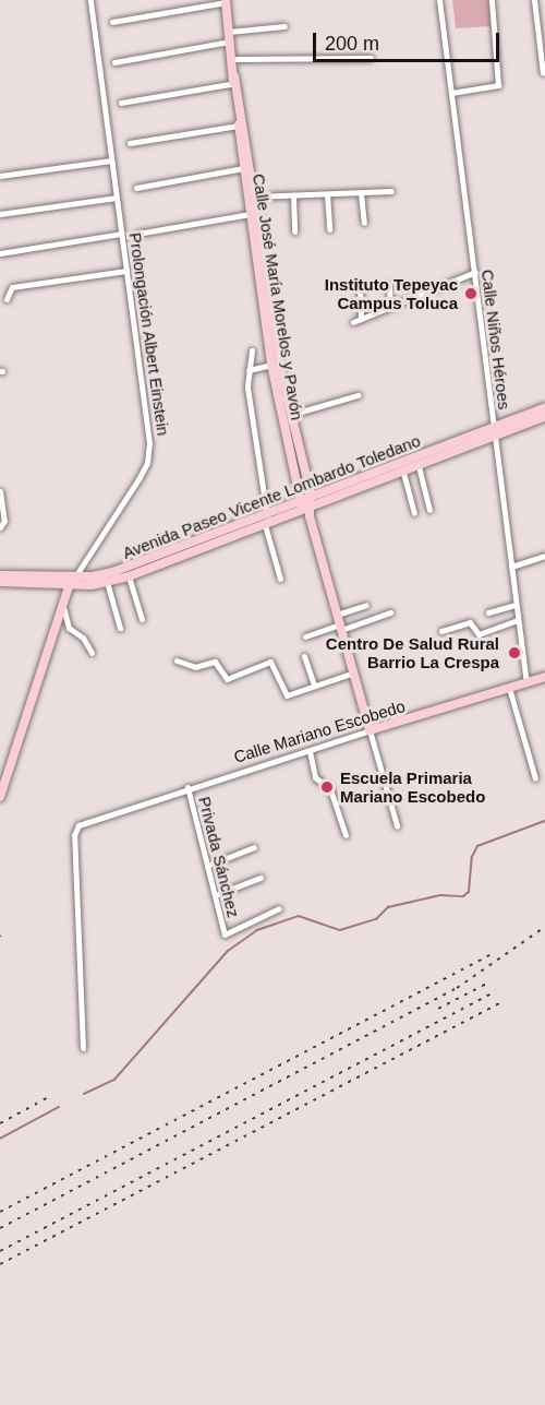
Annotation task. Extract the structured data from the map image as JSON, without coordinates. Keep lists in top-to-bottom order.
{
  "streets": {
    "main road": [
      "Calle José María Morelos y Pavón",
      "Prolongación Albert Einstein",
      "Avenida Paseo Vicente Lombardo Toledano",
      "Calle Mariano Escobedo"
    ],
    "street": ["Calle Niños Héroes", "Privada Sánchez"]
  },
  "crossings": [
    ["Calle José María Morelos y Pavón", "Avenida Paseo Vicente Lombardo Toledano"],
    ["Calle José María Morelos y Pavón", "Calle Mariano Escobedo"],
    ["Prolongación Albert Einstein", "Avenida Paseo Vicente Lombardo Toledano"],
    ["Calle Niños Héroes", "Avenida Paseo Vicente Lombardo Toledano"],
    ["Calle Niños Héroes", "Calle Mariano Escobedo"],
    ["Calle Mariano Escobedo", "Privada Sánchez"]
  ],
  "places": ["Instituto Tepeyac Campus Toluca", "Centro De Salud Rural Barrio La Crespa", "Escuela Primaria Mariano Escobedo"],
  "scale_bar": "200 m"
}
